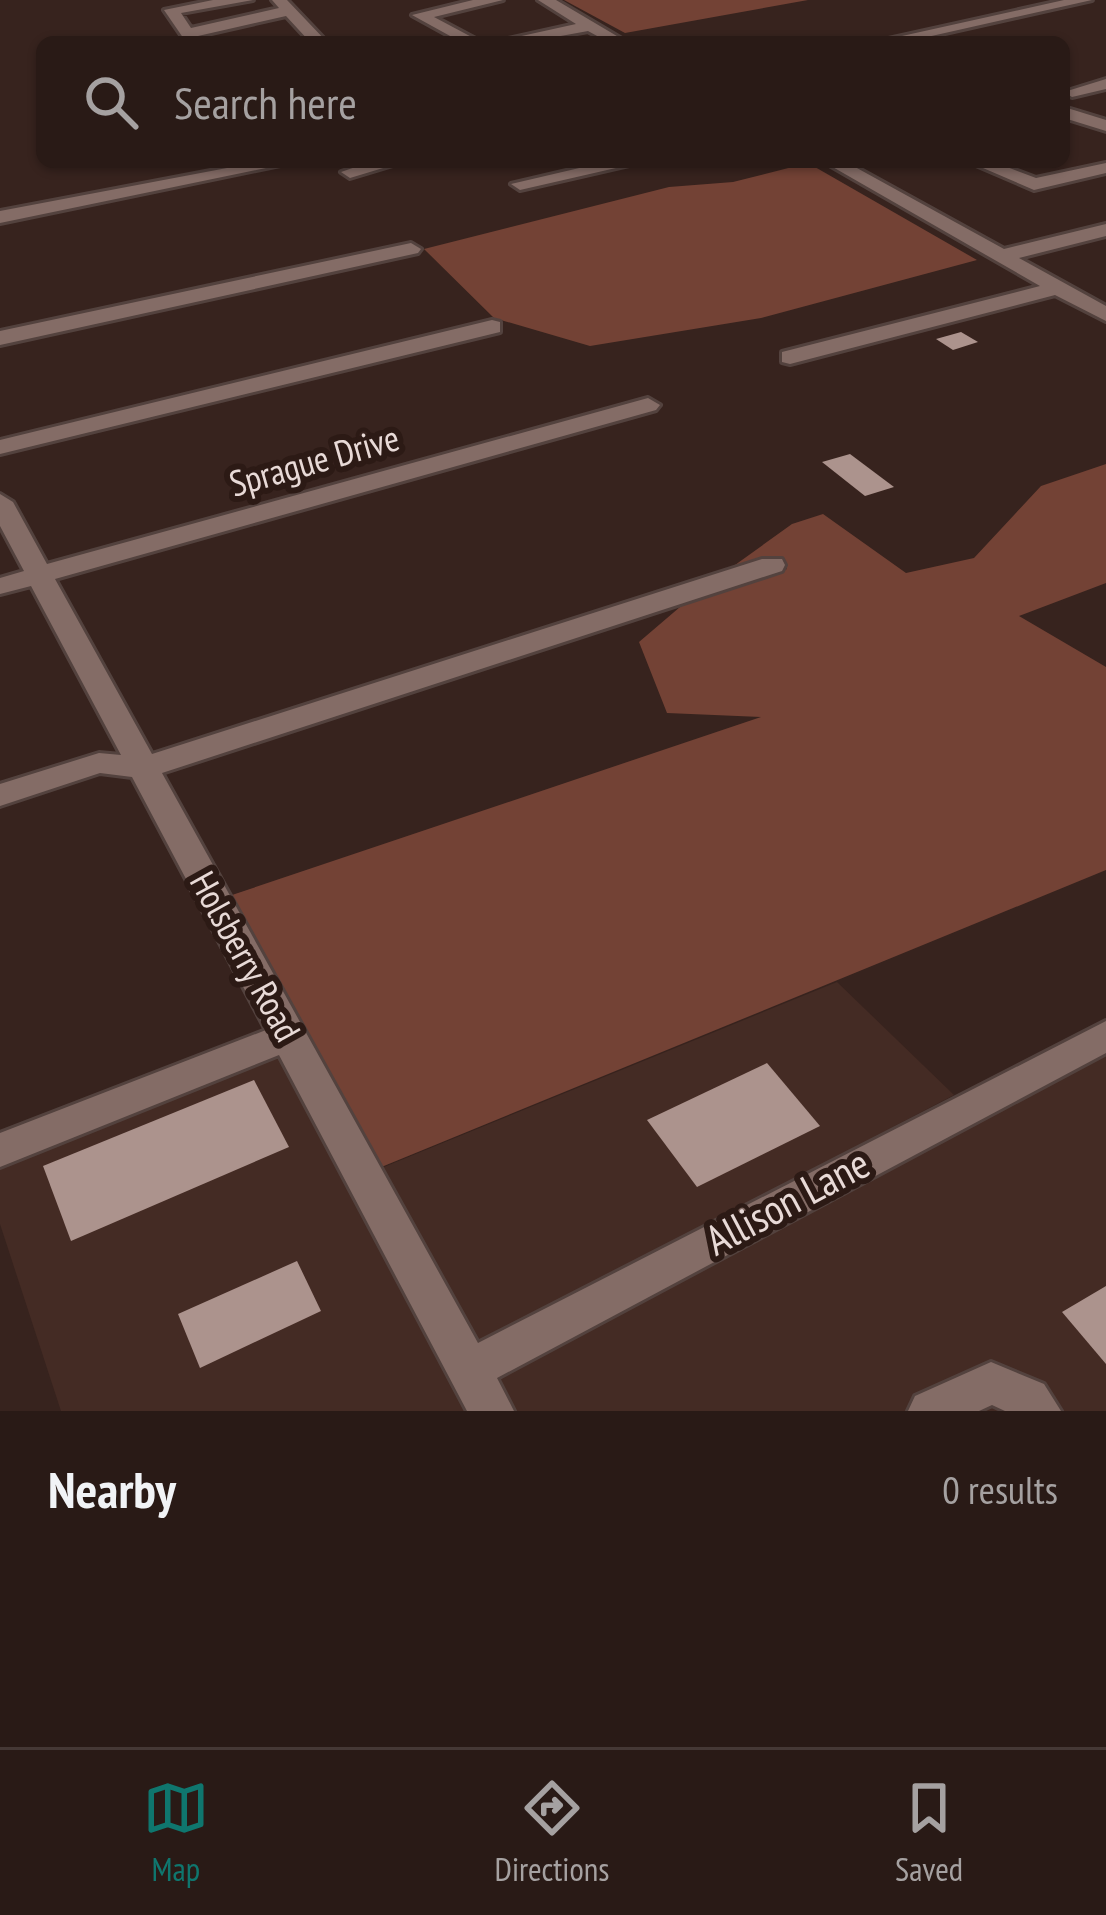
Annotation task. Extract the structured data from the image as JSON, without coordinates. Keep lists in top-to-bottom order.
{
  "streets": {
    "street": ["Sprague Drive", "Holsberry Road", "Allison Lane"]
  },
  "crossings": [
    ["Sprague Drive", "Holsberry Road"],
    ["Holsberry Road", "Allison Lane"]
  ],
  "page": {
    "search": "Search here",
    "heading": ["Nearby", "0 results"],
    "nav": ["Map", "Directions", "Saved"]
  }
}
